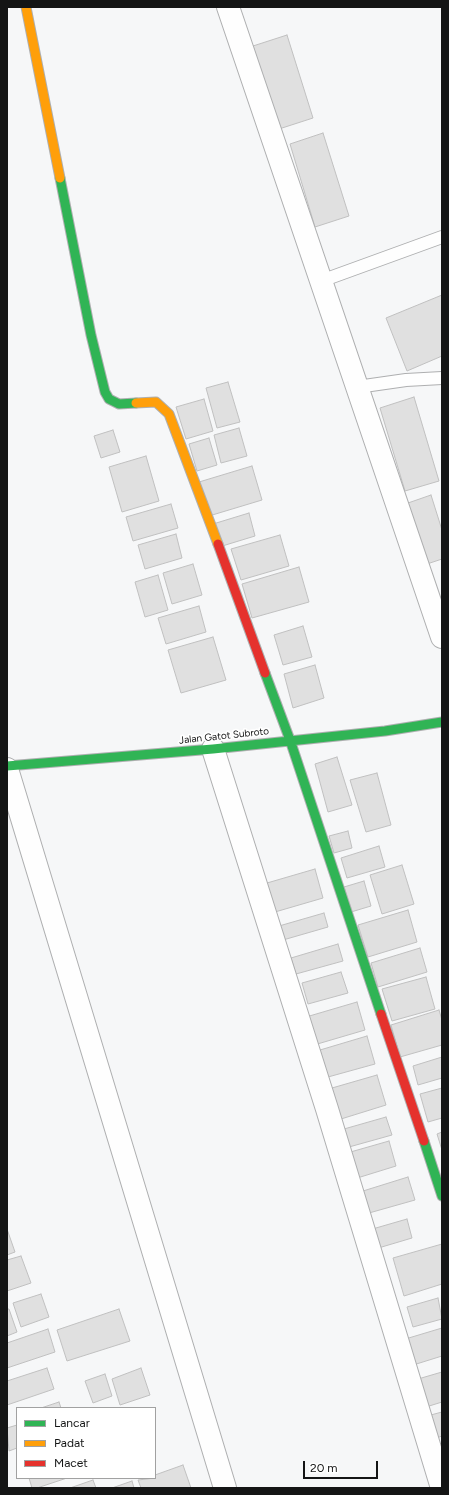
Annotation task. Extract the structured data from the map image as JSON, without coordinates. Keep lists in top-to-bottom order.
{
  "streets": {
    "street": ["Jalan Gatot Subroto"]
  },
  "legend": ["Lancar", "Padat", "Macet"],
  "scale_bar": "20 m"
}
